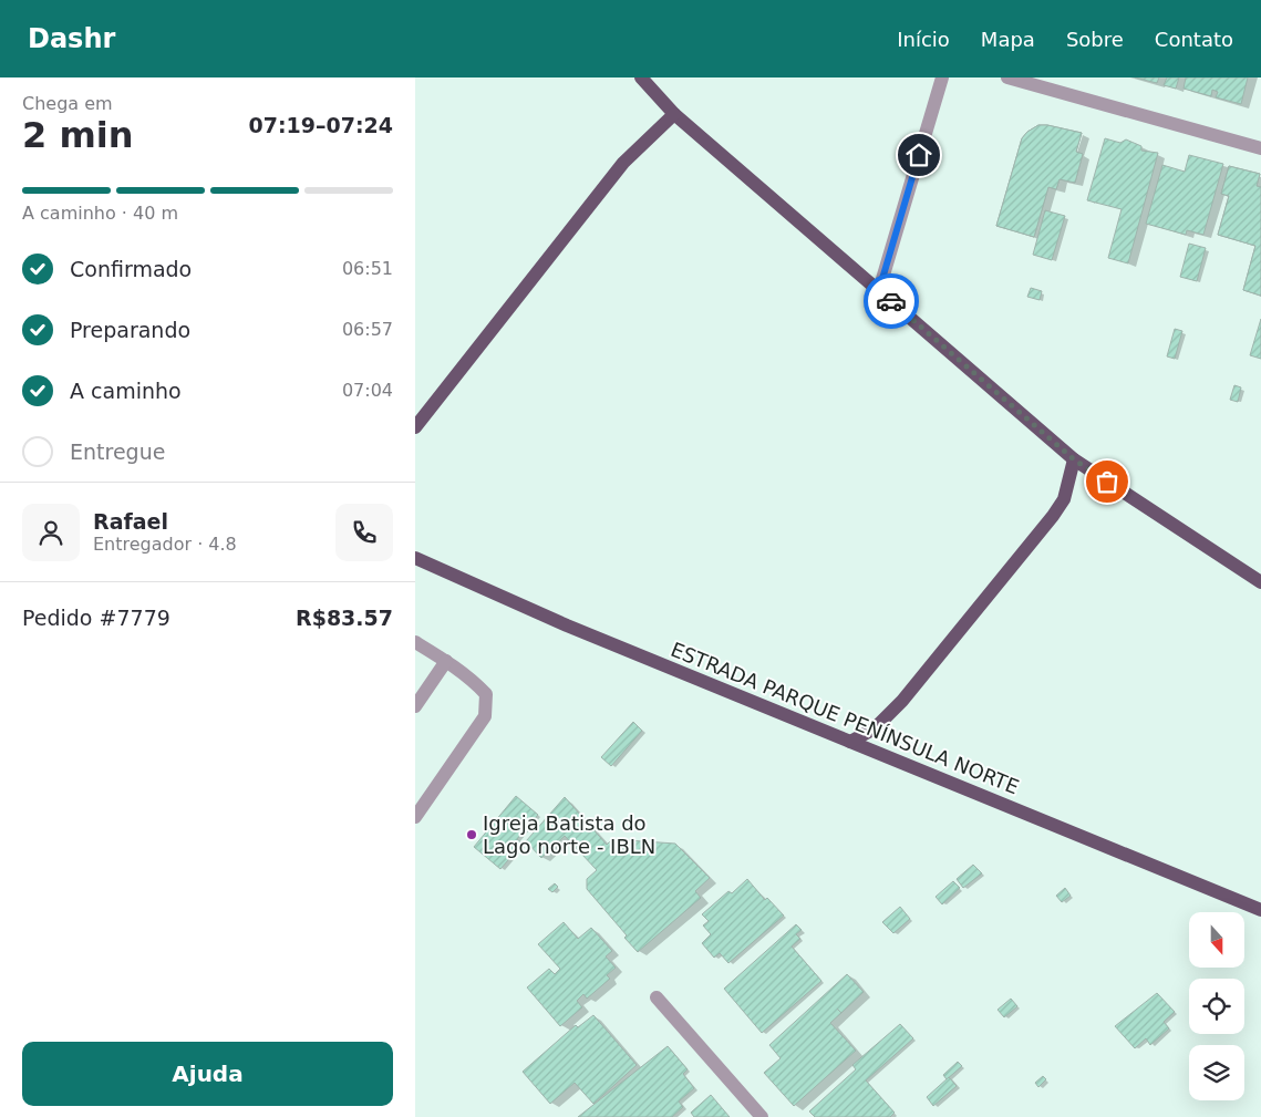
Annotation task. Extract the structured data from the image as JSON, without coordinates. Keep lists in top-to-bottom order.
{
  "streets": {
    "main road": ["ESTRADA PARQUE PENÍNSULA NORTE"]
  },
  "places": ["Igreja Batista do Lago norte - IBLN"],
  "north": "bottom",
  "page": {
    "header": "Dashr",
    "nav": [
      "Início",
      "Mapa",
      "Sobre",
      "Contato"
    ],
    "heading": ["2 min", "Chega em", "07:19–07:24"],
    "panel": [
      "Rafael",
      "Entregador · 4.8",
      "Pedido #7779",
      "R$83.57"
    ],
    "bar": "A caminho · 40 m",
    "list": [
      ["Confirmado", "06:51"],
      ["Preparando", "06:57"],
      ["A caminho", "07:04"],
      "Entregue"
    ],
    "buttons": "Ajuda"
  }
}
